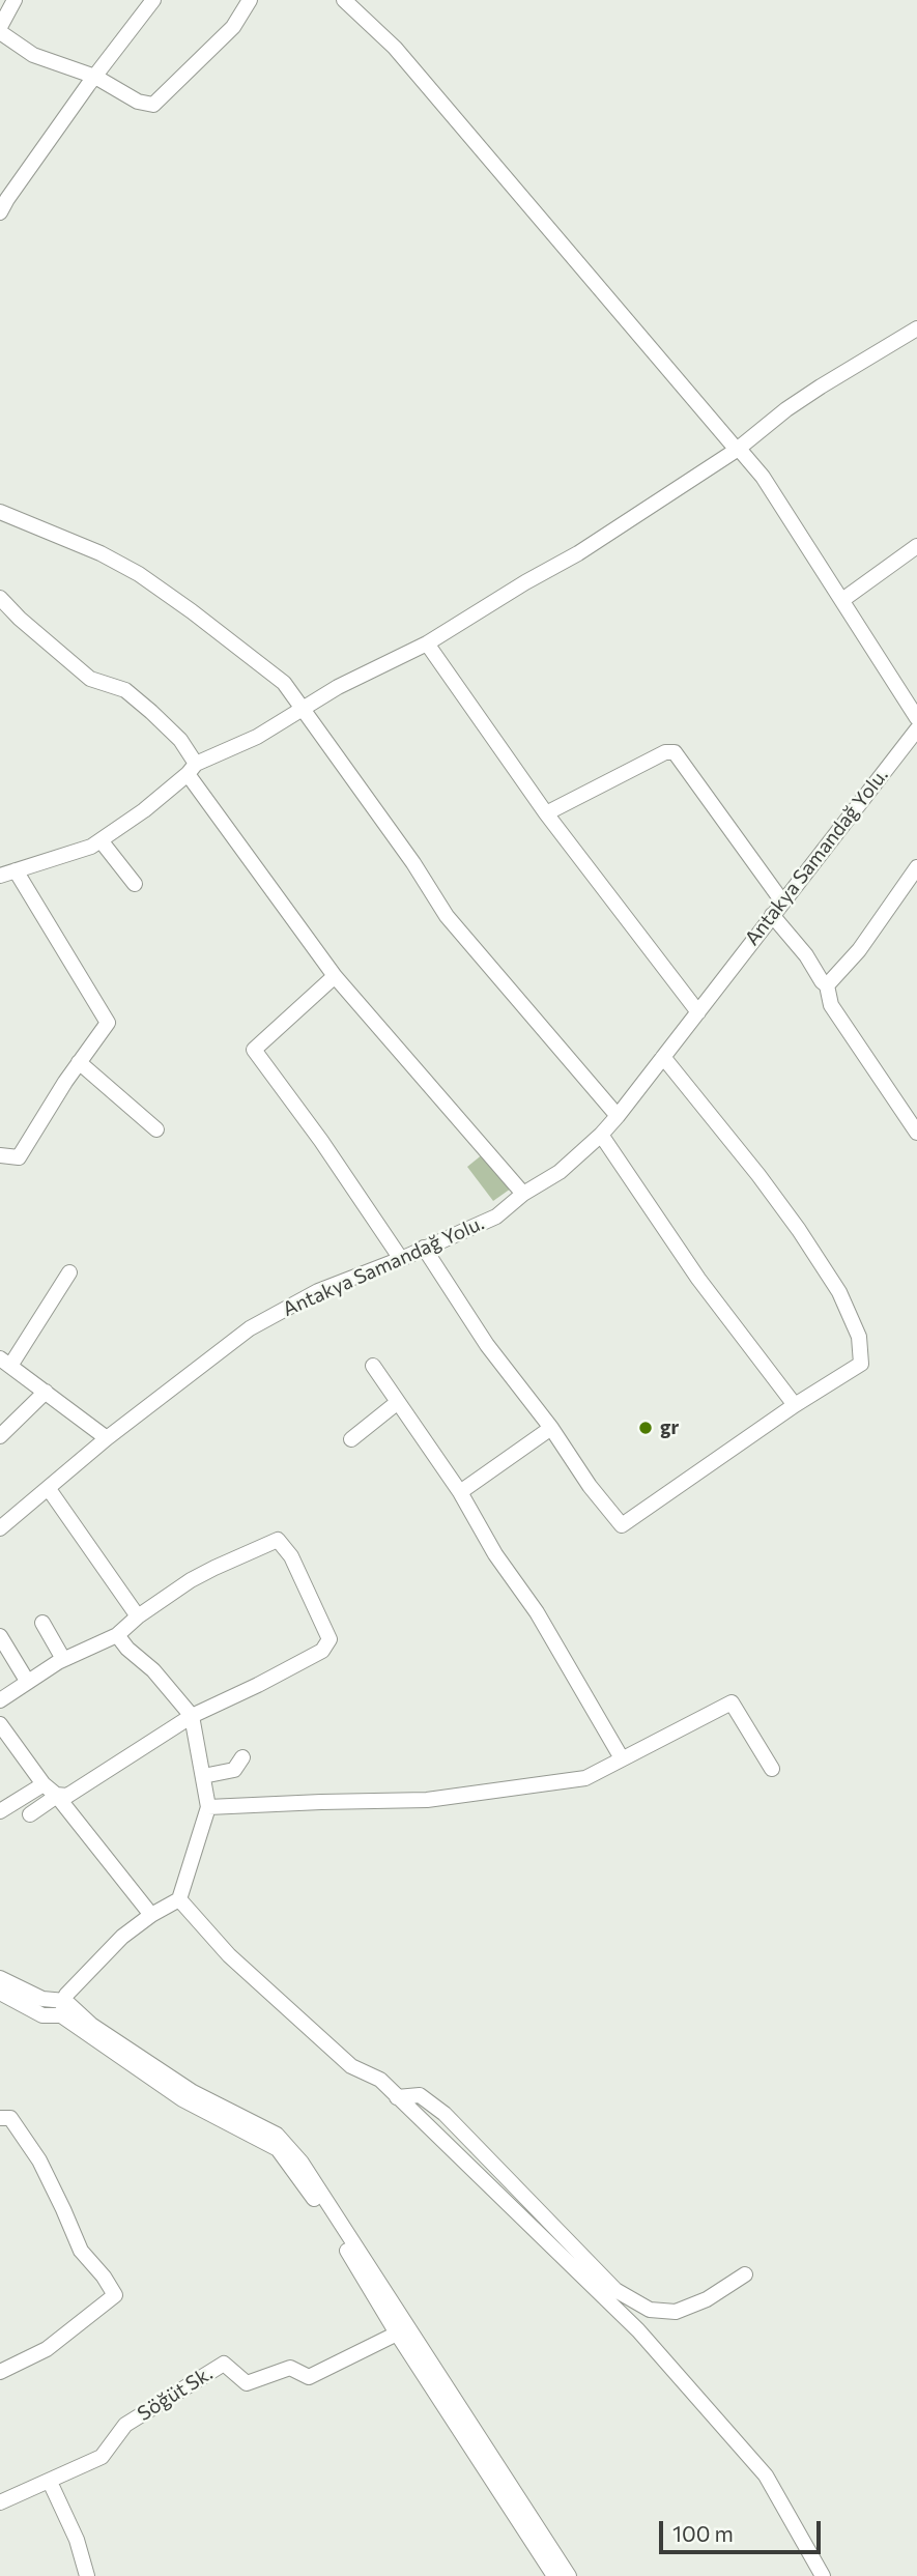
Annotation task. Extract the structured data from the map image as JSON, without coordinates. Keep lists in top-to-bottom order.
{
  "streets": {
    "street": ["Antakya Samandağ Yolu.", "Söğüt Sk."]
  },
  "places": ["gr"],
  "scale_bar": "100 m"
}
